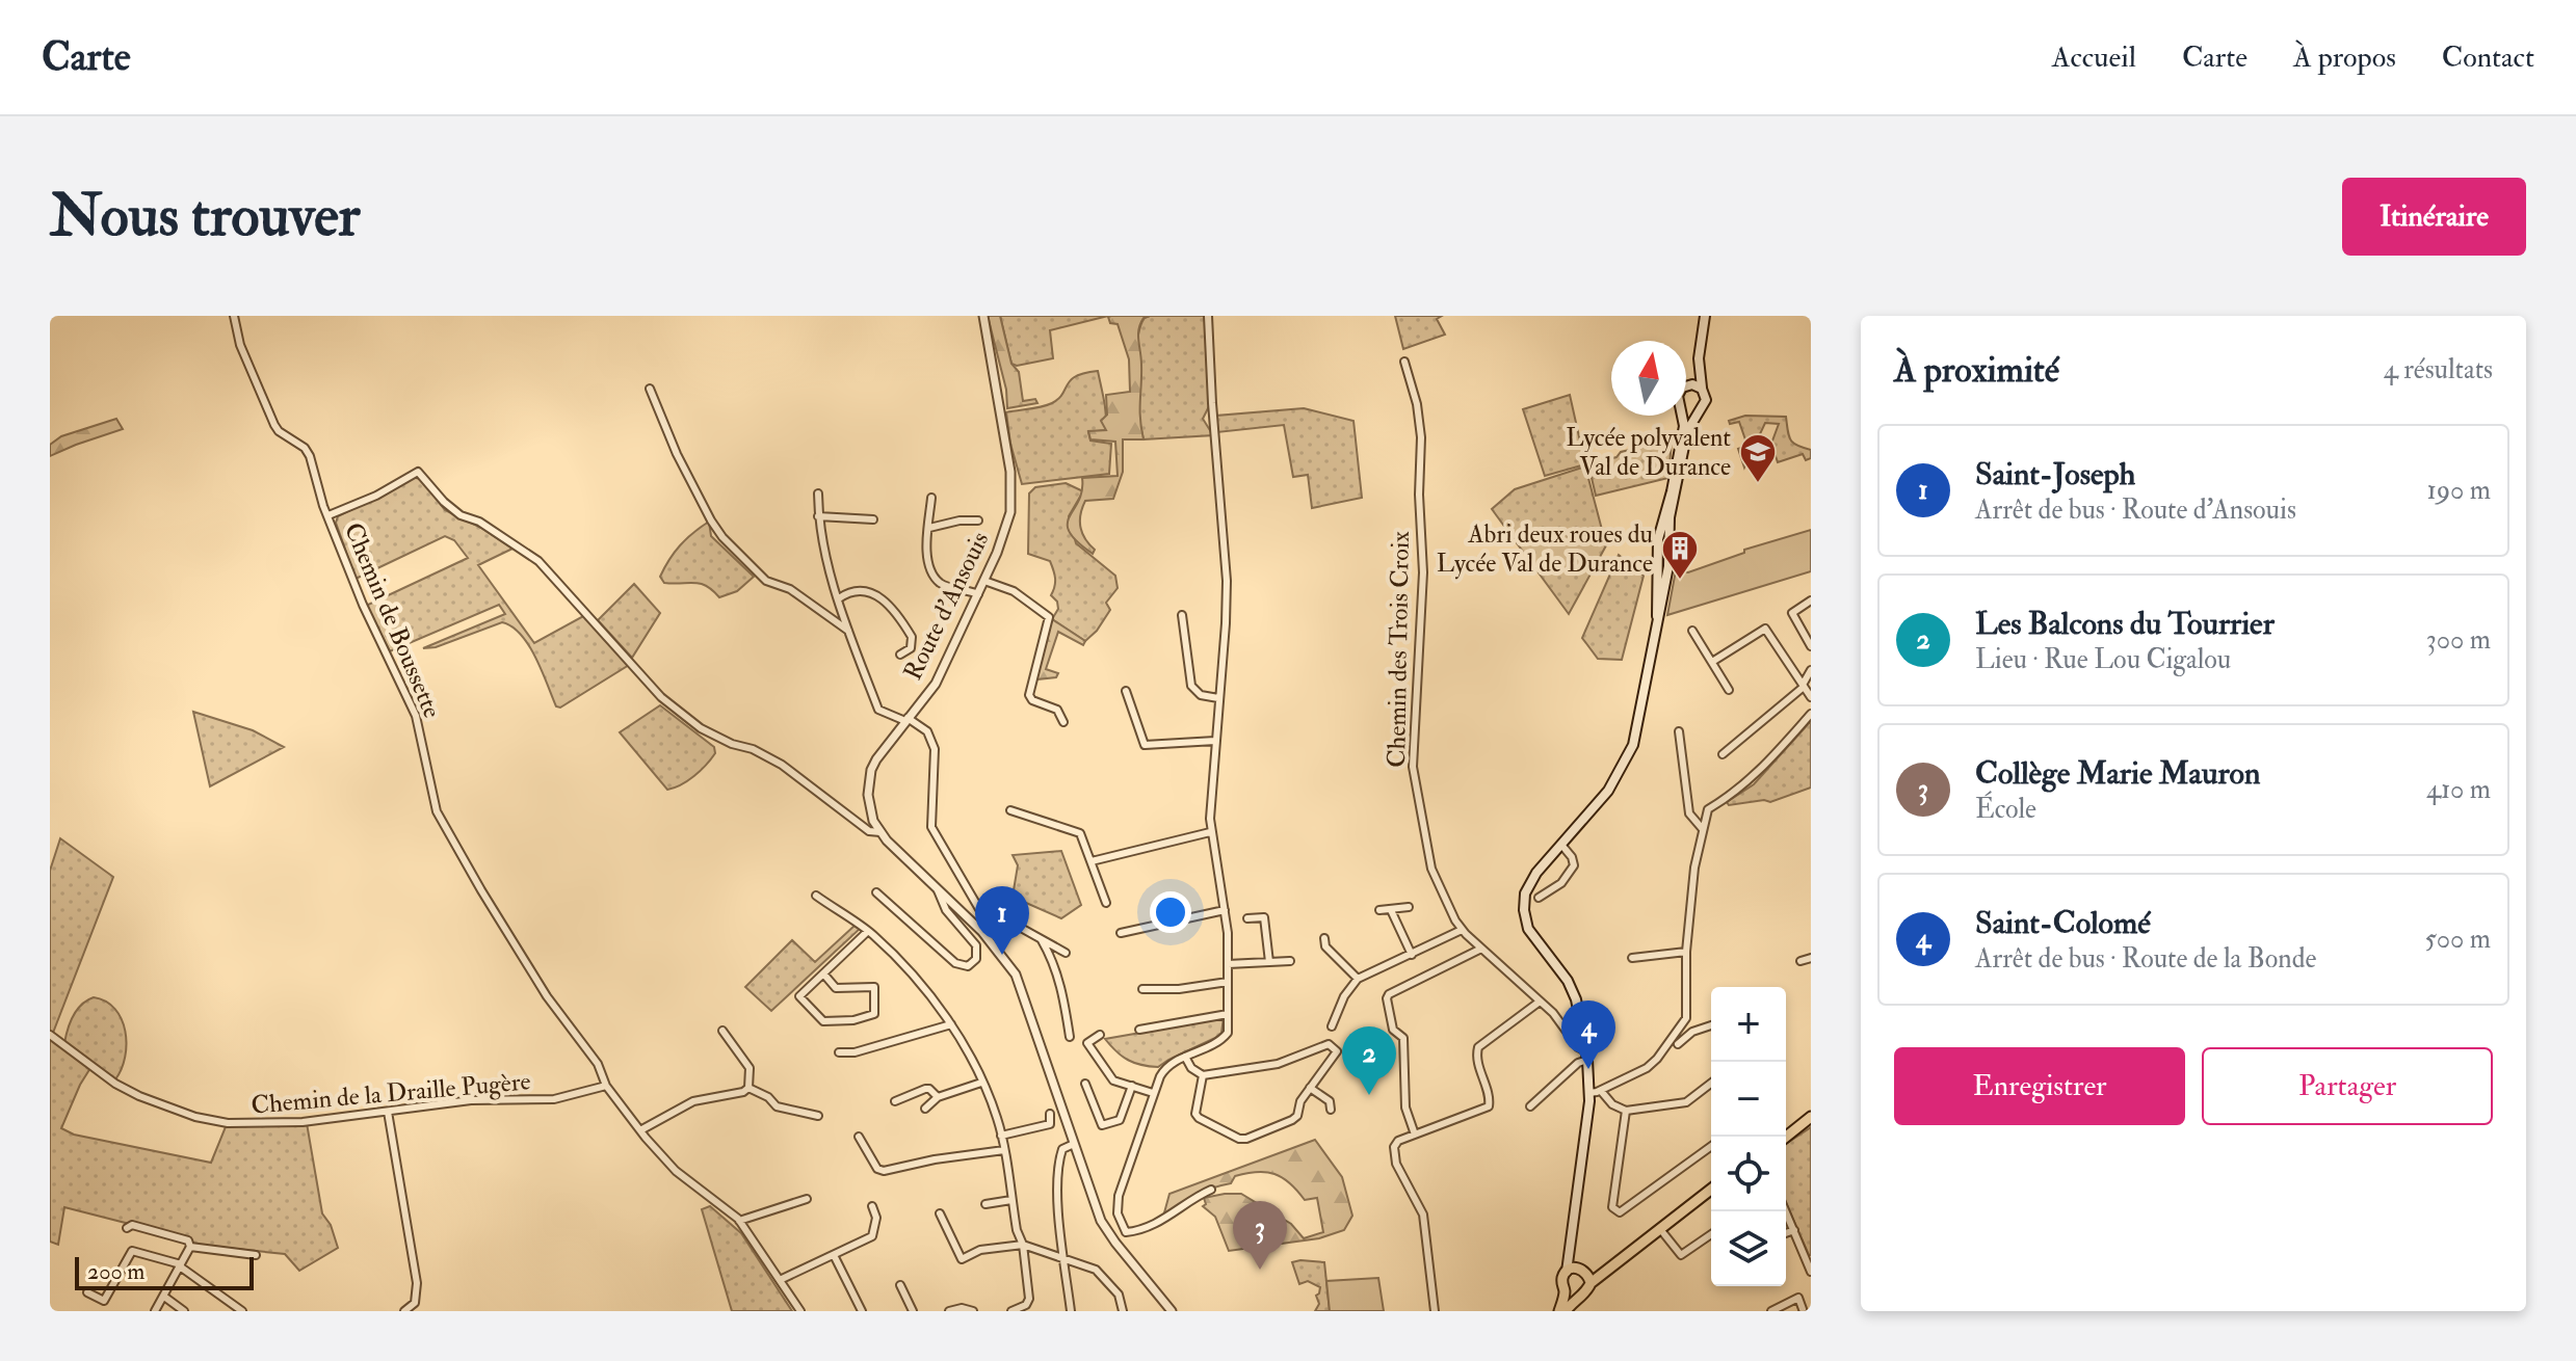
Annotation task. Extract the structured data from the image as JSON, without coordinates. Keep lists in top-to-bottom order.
{
  "streets": {
    "street": [
      "Route d'Ansouis",
      "Chemin de Boussette",
      "Chemin des Trois Croix",
      "Chemin de la Draille Pugère"
    ]
  },
  "crossings": [
    ["Route d'Ansouis", "Chemin de Boussette"],
    ["Chemin de Boussette", "Chemin de la Draille Pugère"]
  ],
  "places": {
    "school or university": ["Lycée polyvalent Val de Durance"],
    "building": ["Abri deux roues du Lycée Val de Durance"]
  },
  "scale_bar": "200 m",
  "north": "top",
  "page": {
    "header": "Carte",
    "nav": [
      "Accueil",
      "Carte",
      "À propos",
      "Contact"
    ],
    "buttons": [
      "Itinéraire",
      ["Enregistrer", "Partager"]
    ],
    "title": "Nous trouver",
    "heading": ["À proximité", "4 résultats"],
    "list": [
      {
        "mark": "1",
        "name": "Saint-Joseph",
        "note": "Arrêt de bus · Route d'Ansouis",
        "value": "190 m"
      },
      {
        "mark": "2",
        "name": "Les Balcons du Tourrier",
        "note": "Lieu · Rue Lou Cigalou",
        "value": "300 m"
      },
      {
        "mark": "3",
        "name": "Collège Marie Mauron",
        "note": "École",
        "value": "410 m"
      },
      {
        "mark": "4",
        "name": "Saint-Colomé",
        "note": "Arrêt de bus · Route de la Bonde",
        "value": "500 m"
      }
    ],
    "pins": [
      "1",
      "4",
      "2",
      "3"
    ],
    "map_buttons": ["+", "−"],
    "scale": "200 m"
  }
}
